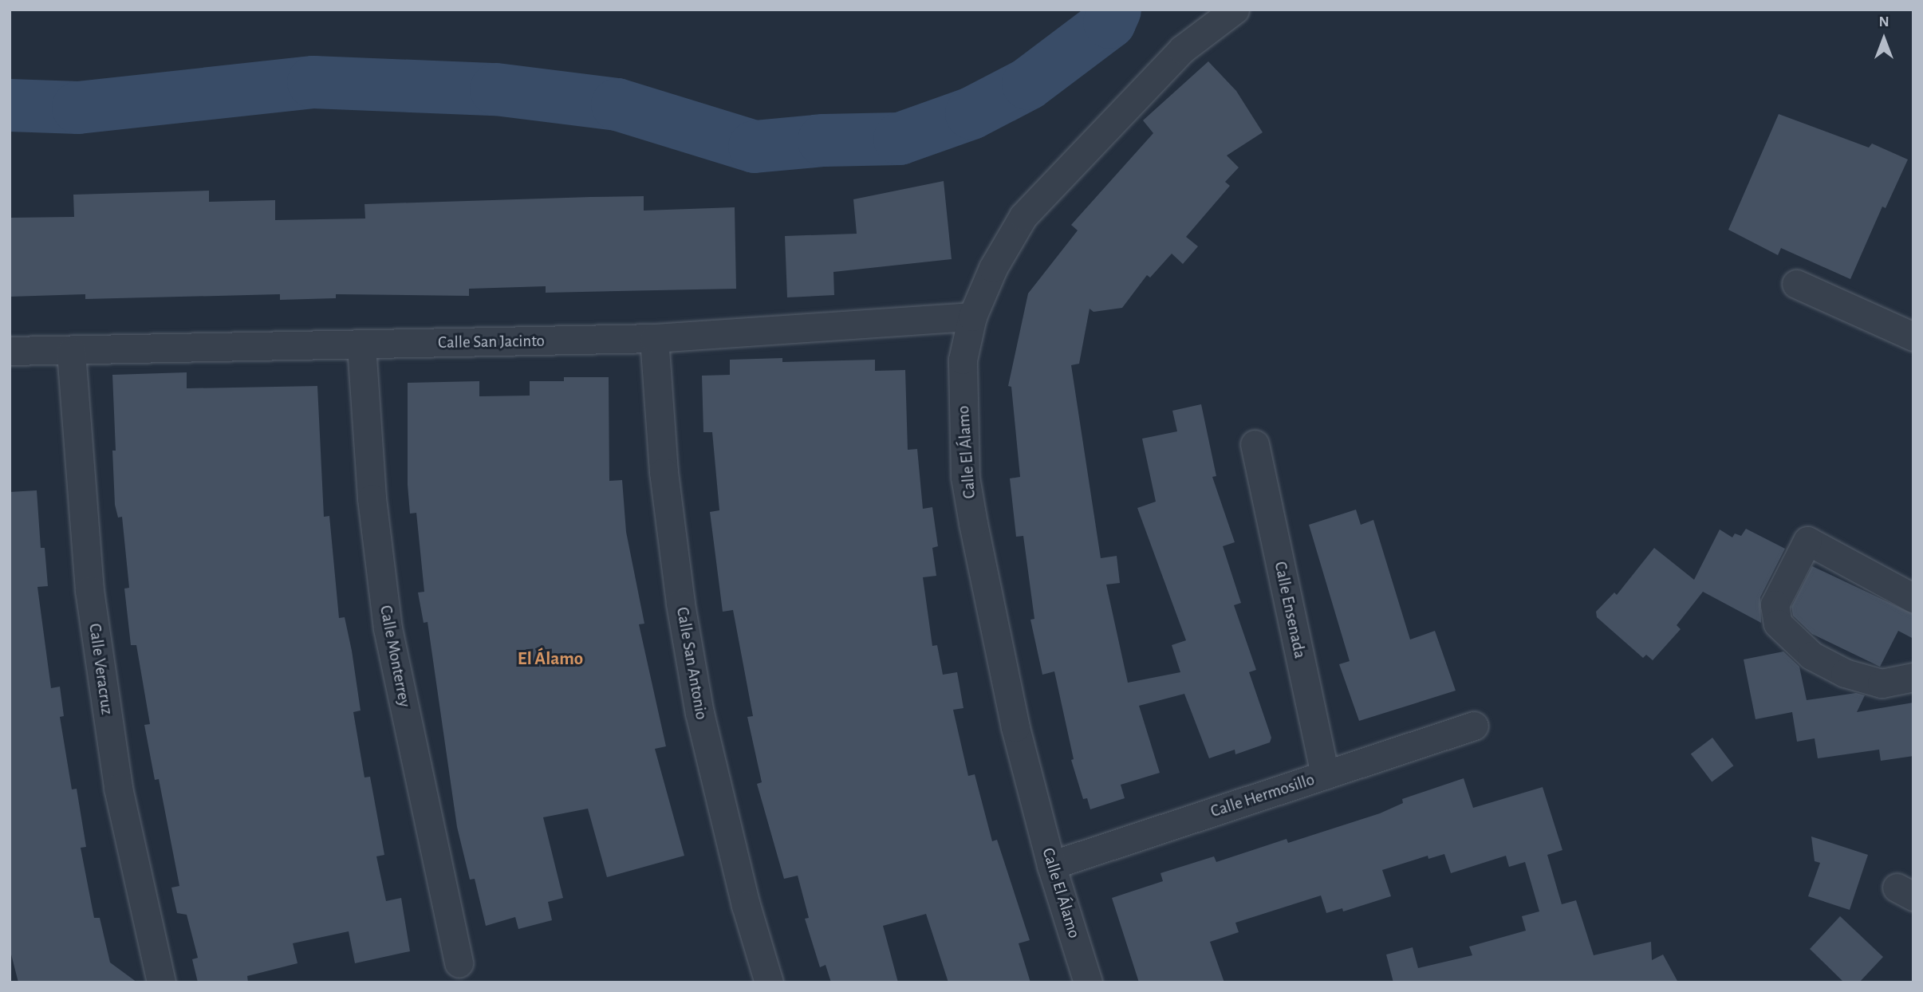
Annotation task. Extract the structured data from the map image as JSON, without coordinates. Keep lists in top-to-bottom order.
{
  "streets": {
    "street": [
      "Calle San Jacinto",
      "Calle El Álamo",
      "Calle Ensenada",
      "Calle Monterrey",
      "Calle San Antonio",
      "Calle Veracruz",
      "Calle Hermosillo"
    ]
  },
  "crossings": [
    ["Calle San Jacinto", "Calle El Álamo"],
    ["Calle San Jacinto", "Calle Monterrey"],
    ["Calle San Jacinto", "Calle San Antonio"],
    ["Calle San Jacinto", "Calle Veracruz"],
    ["Calle El Álamo", "Calle Hermosillo"],
    ["Calle Ensenada", "Calle Hermosillo"]
  ],
  "districts": ["El Álamo"],
  "north": "top"
}
